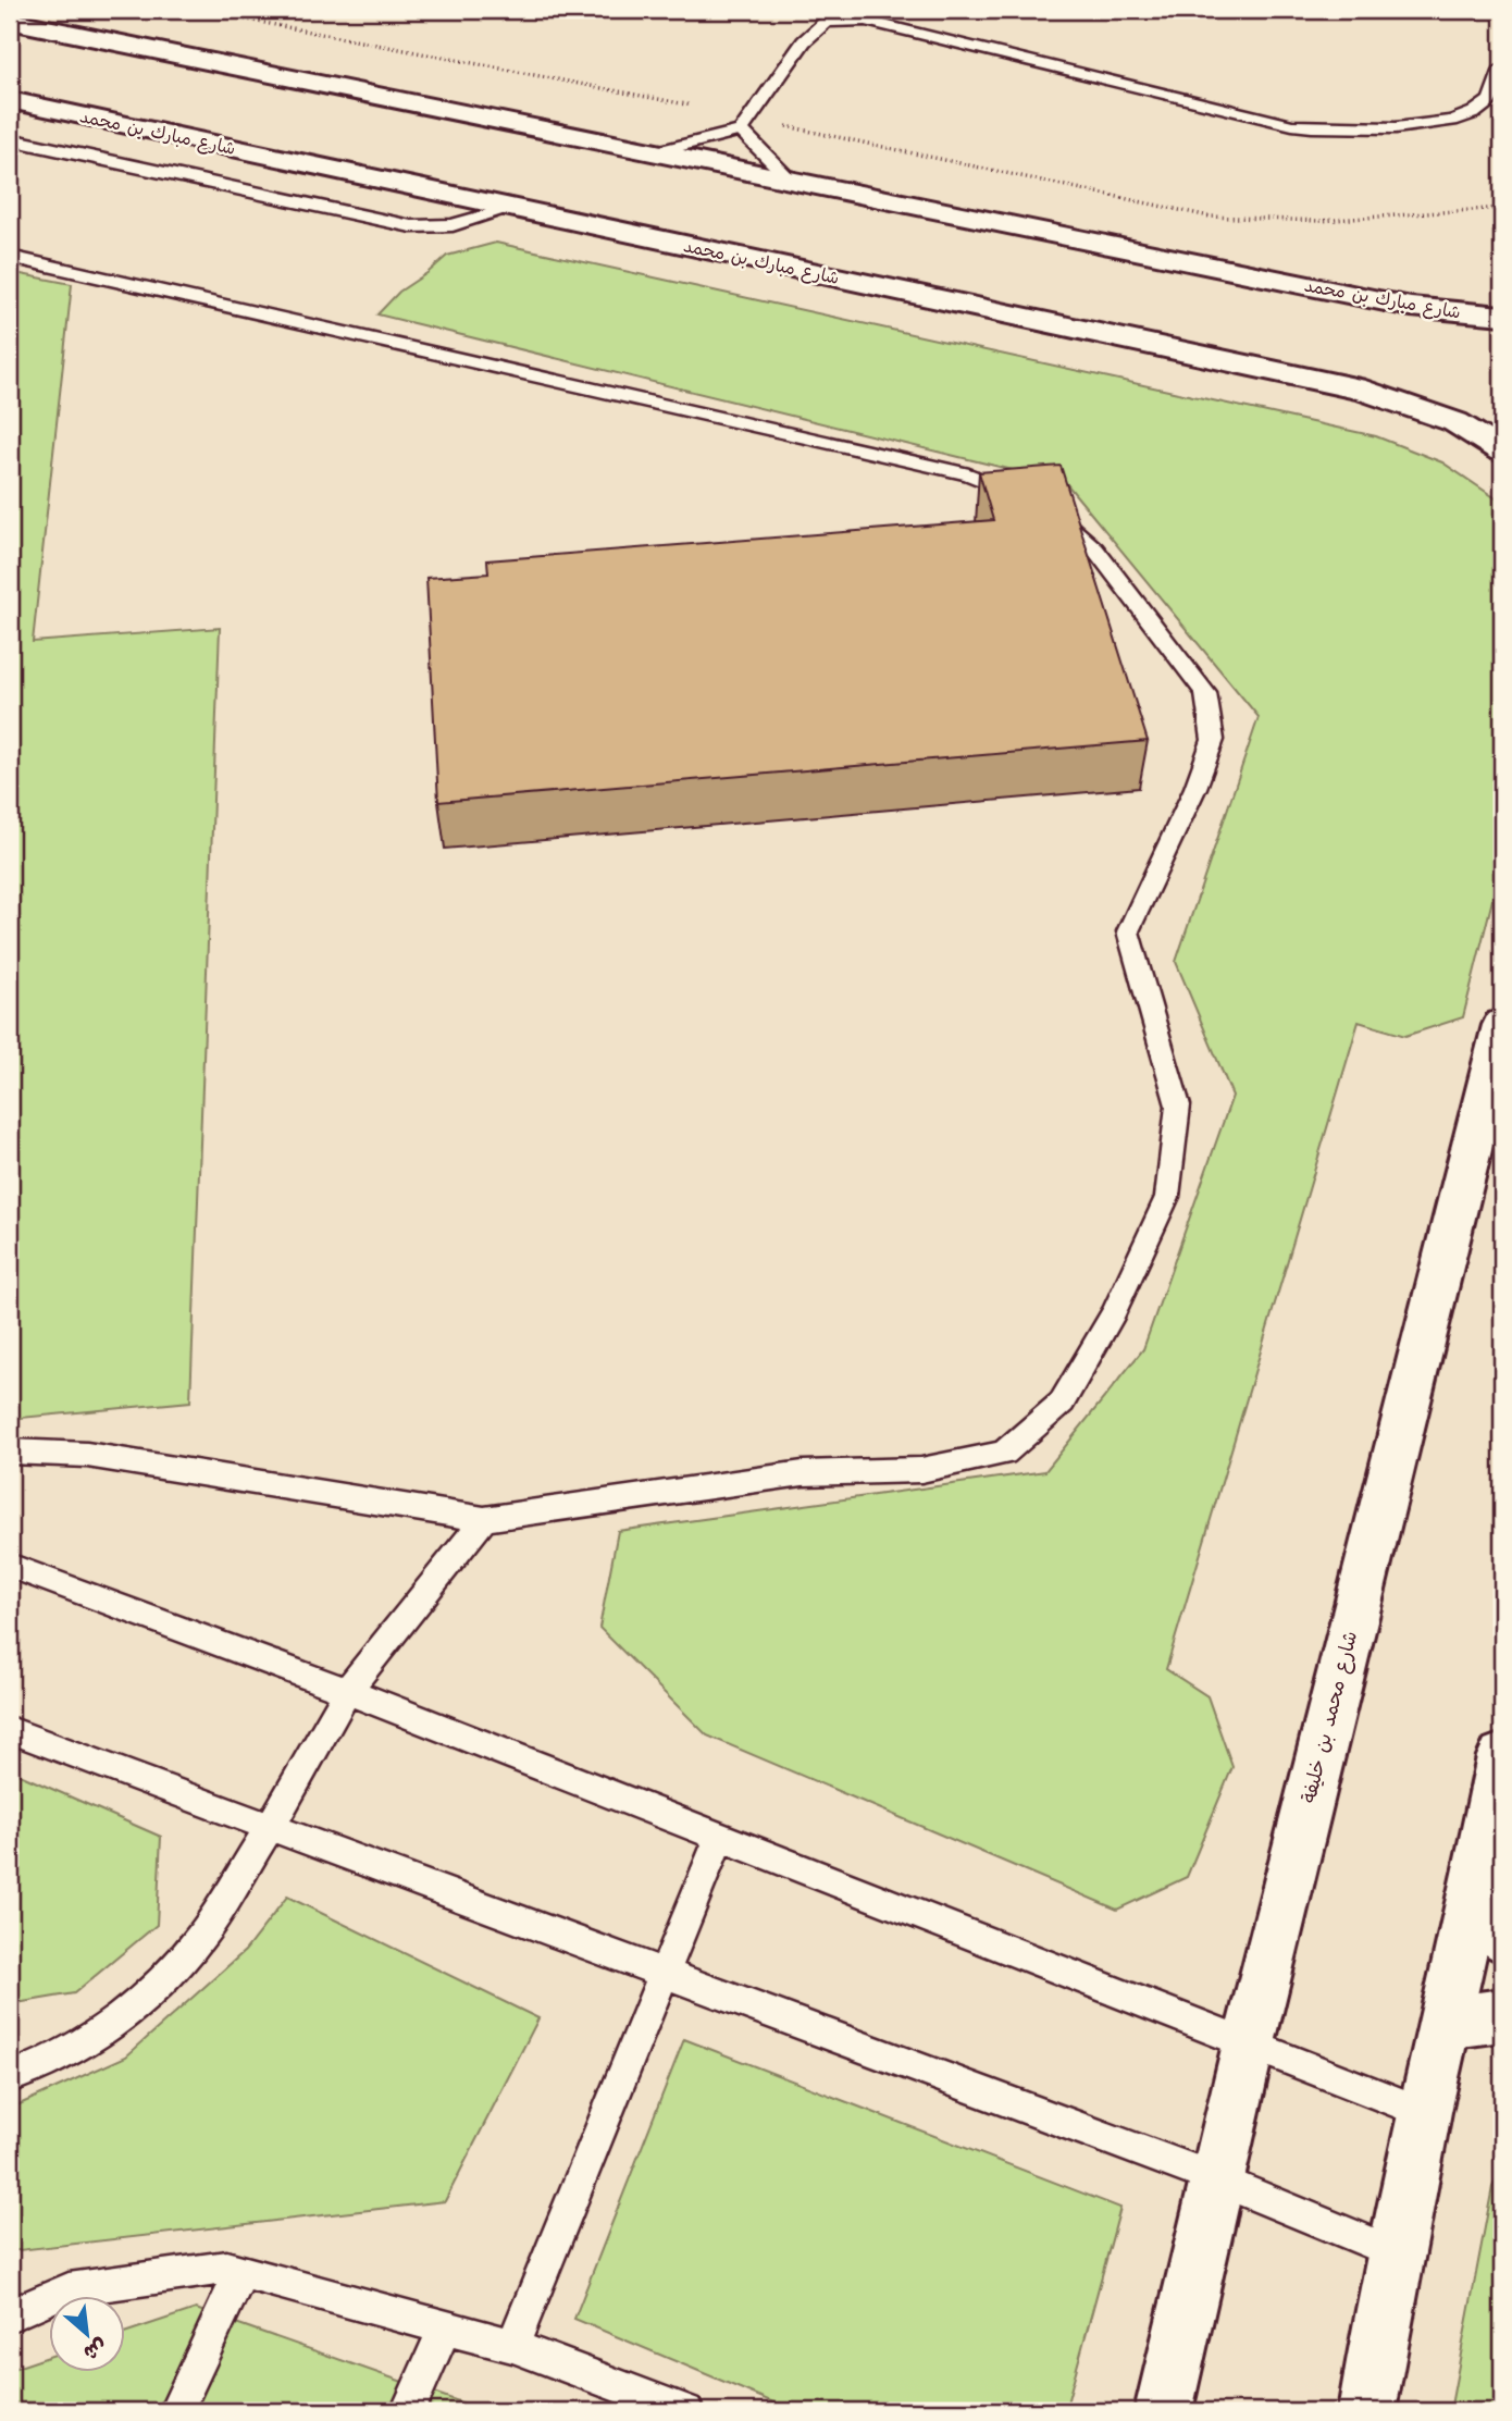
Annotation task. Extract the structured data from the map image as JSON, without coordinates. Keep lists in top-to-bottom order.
{
  "streets": {
    "street": ["شارع مبارك بن محمد", "شارع محمد بن خليفة"]
  },
  "north": "bottom right"
}
